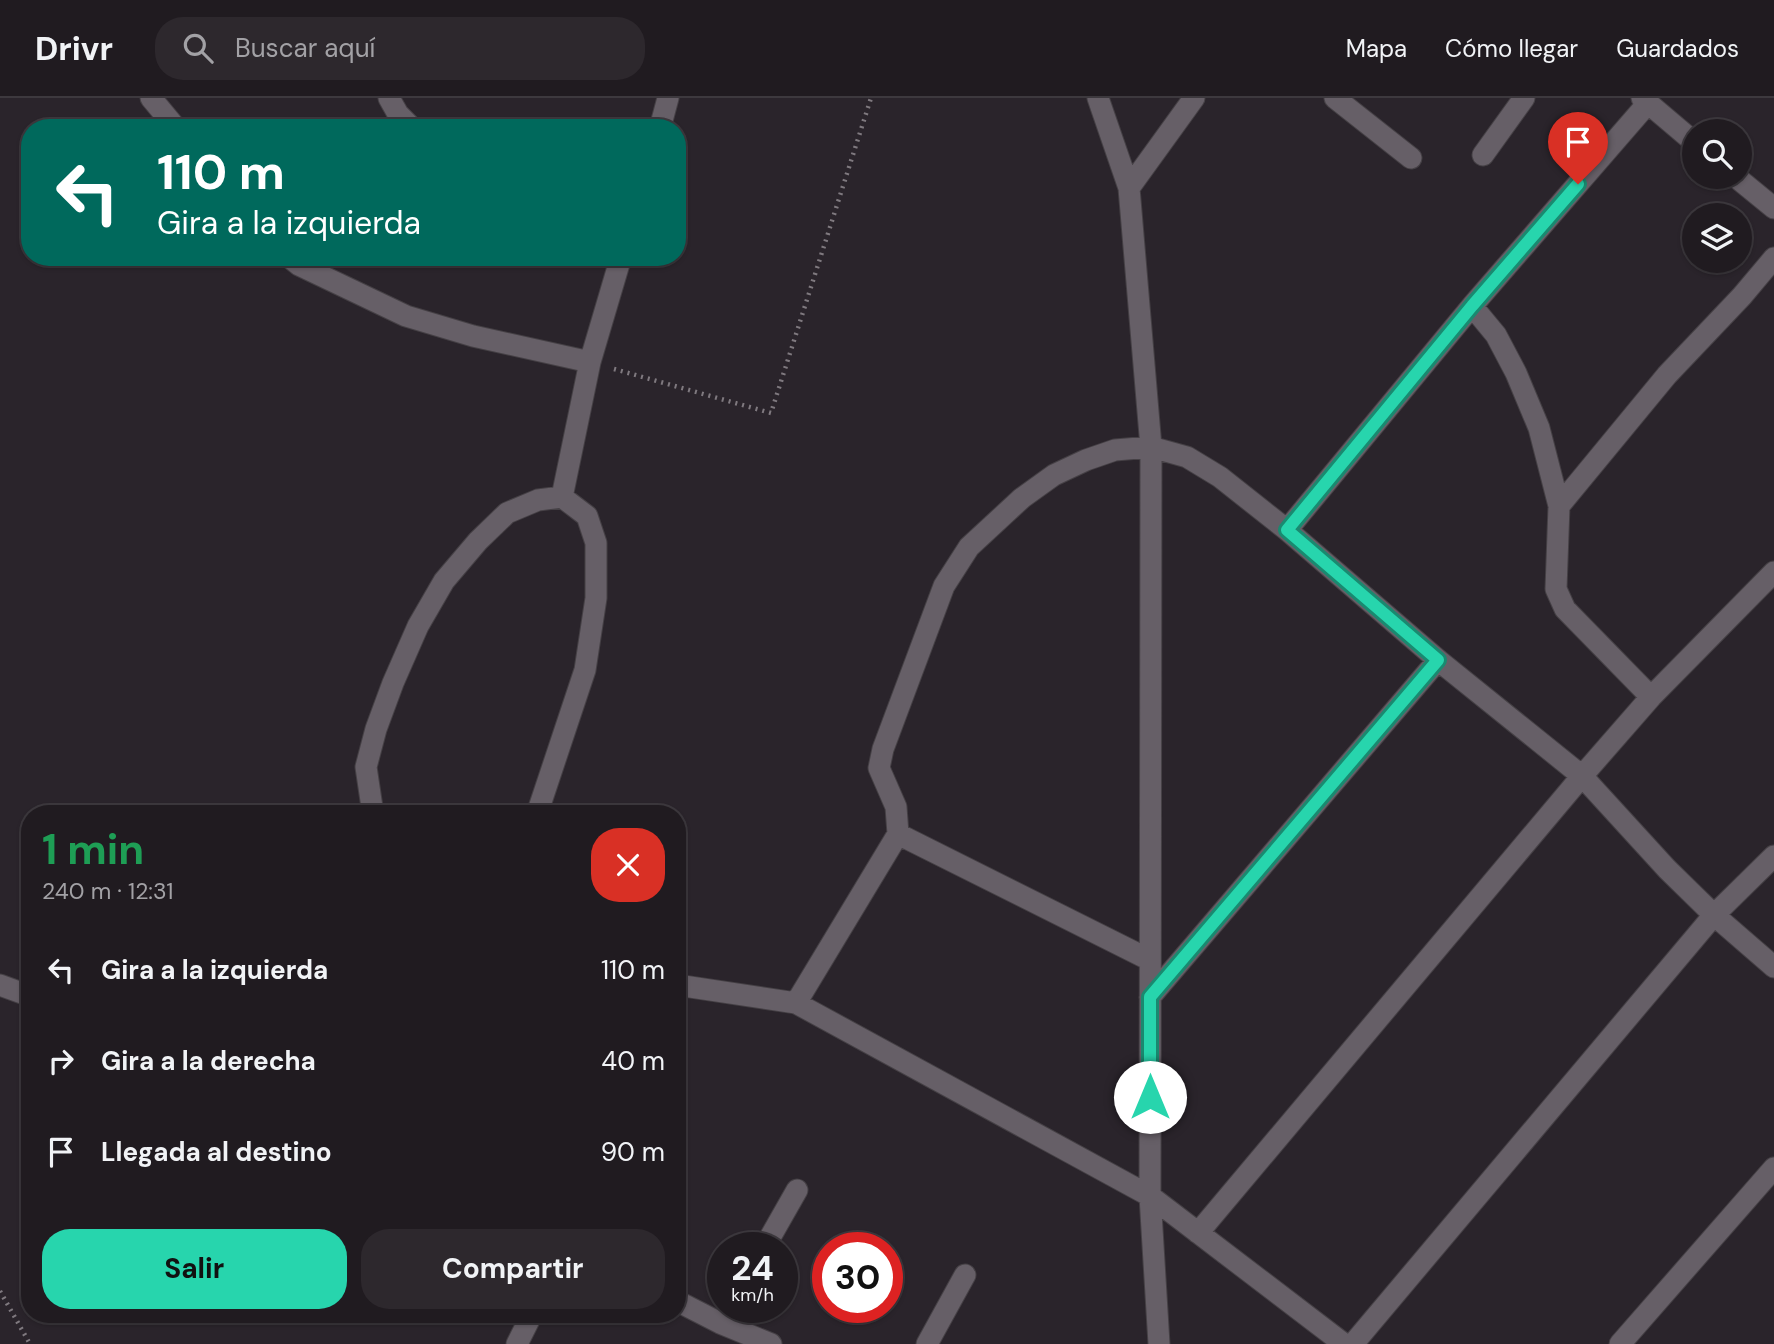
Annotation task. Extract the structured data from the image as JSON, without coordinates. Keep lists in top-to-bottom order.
{
  "page": {
    "header": "Drivr",
    "search": "Buscar aquí",
    "nav": ["Mapa", "Cómo llegar", "Guardados"],
    "turn": ["110 m", "Gira a la izquierda"],
    "heading": ["1 min", "240 m · 12:31"],
    "list": [
      {
        "name": "Gira a la izquierda",
        "value": "110 m"
      },
      {
        "name": "Gira a la derecha",
        "value": "40 m"
      },
      {
        "name": "Llegada al destino",
        "value": "90 m"
      }
    ],
    "buttons": ["Salir", "Compartir"],
    "speed": "24 km/h",
    "limit": "30"
  }
}
